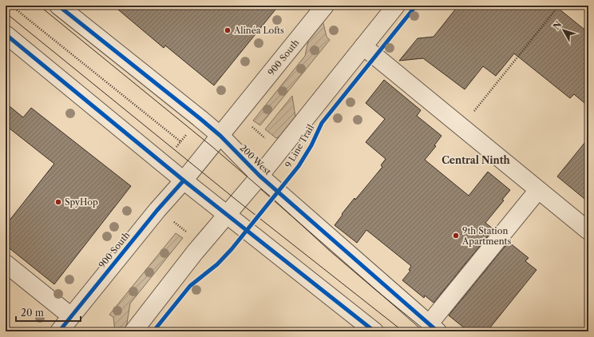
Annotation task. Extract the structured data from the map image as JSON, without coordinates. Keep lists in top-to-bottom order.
{
  "streets": {
    "street": ["900 South", "200 West"],
    "cycle path": ["9 Line Trail"]
  },
  "crossings": [
    ["900 South", "200 West"]
  ],
  "districts": ["Central Ninth"],
  "places": ["Alinéa Lofts", "SpyHop", "9th Station Apartments"],
  "scale_bar": "20 m",
  "north": "top left"
}
